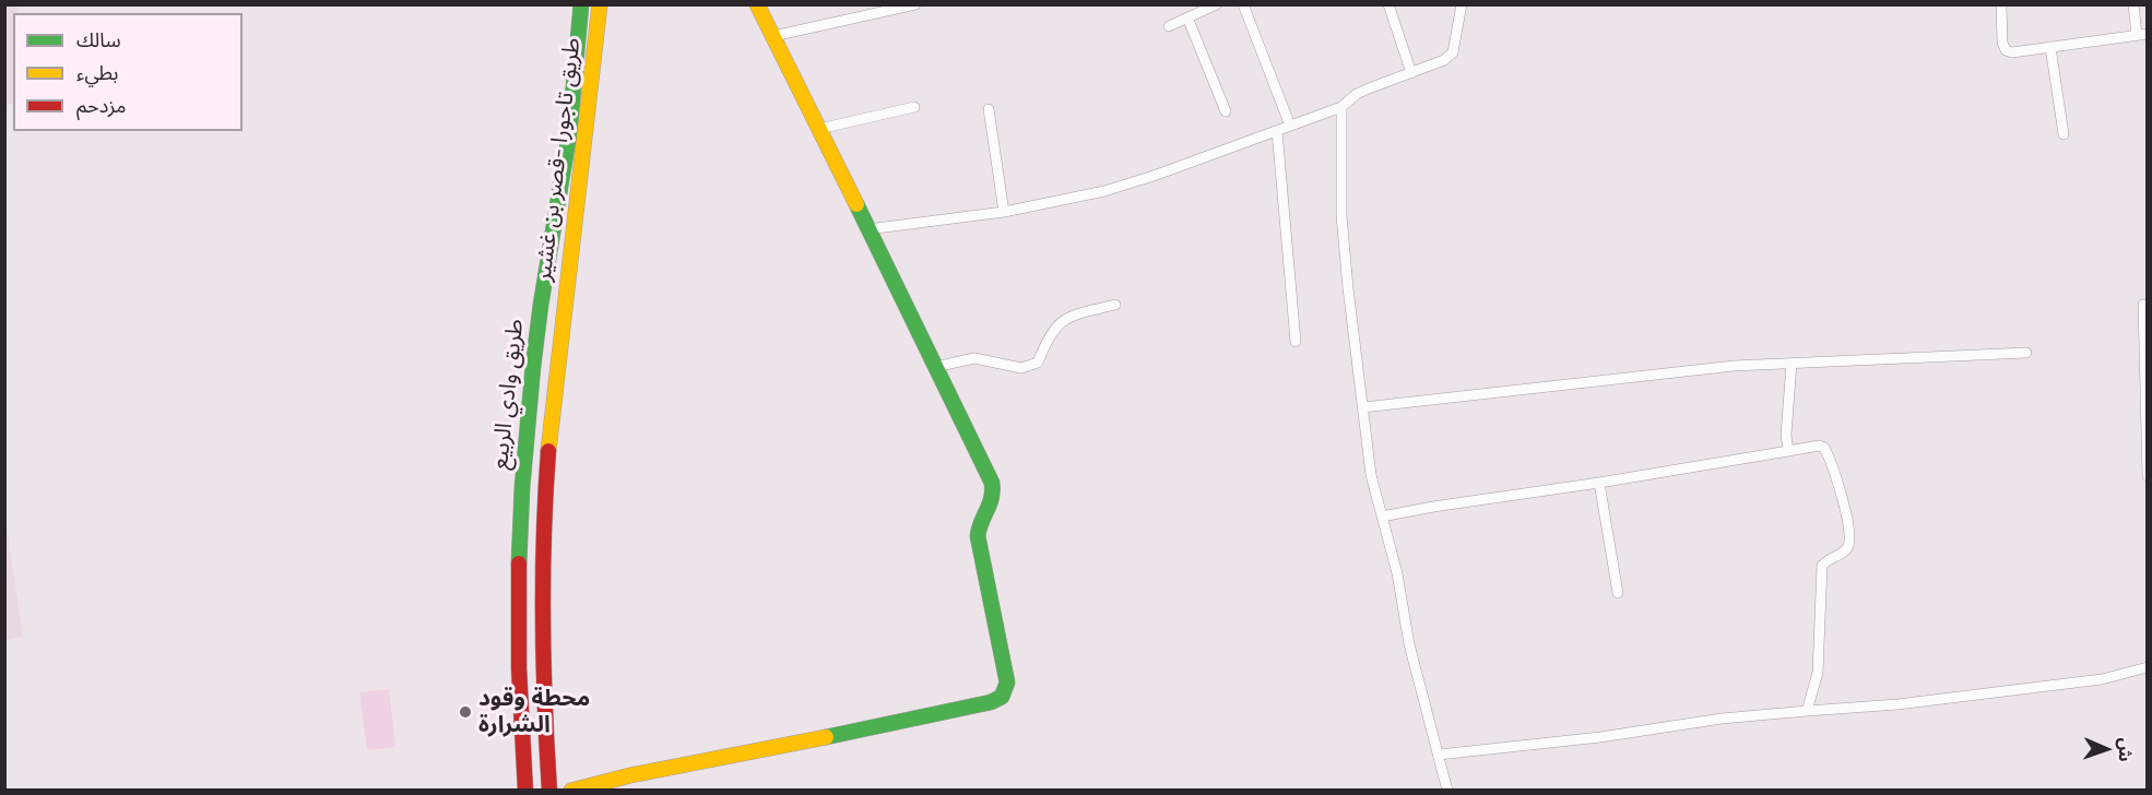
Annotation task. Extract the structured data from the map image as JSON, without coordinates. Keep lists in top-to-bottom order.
{
  "streets": {
    "main road": ["طريق تاجورا -قصر بن غشير", "طريق وادي الربيع"]
  },
  "places": ["محطة وقود الشرارة"],
  "legend": ["سالك", "بطيء", "مزدحم"],
  "north": "right"
}
